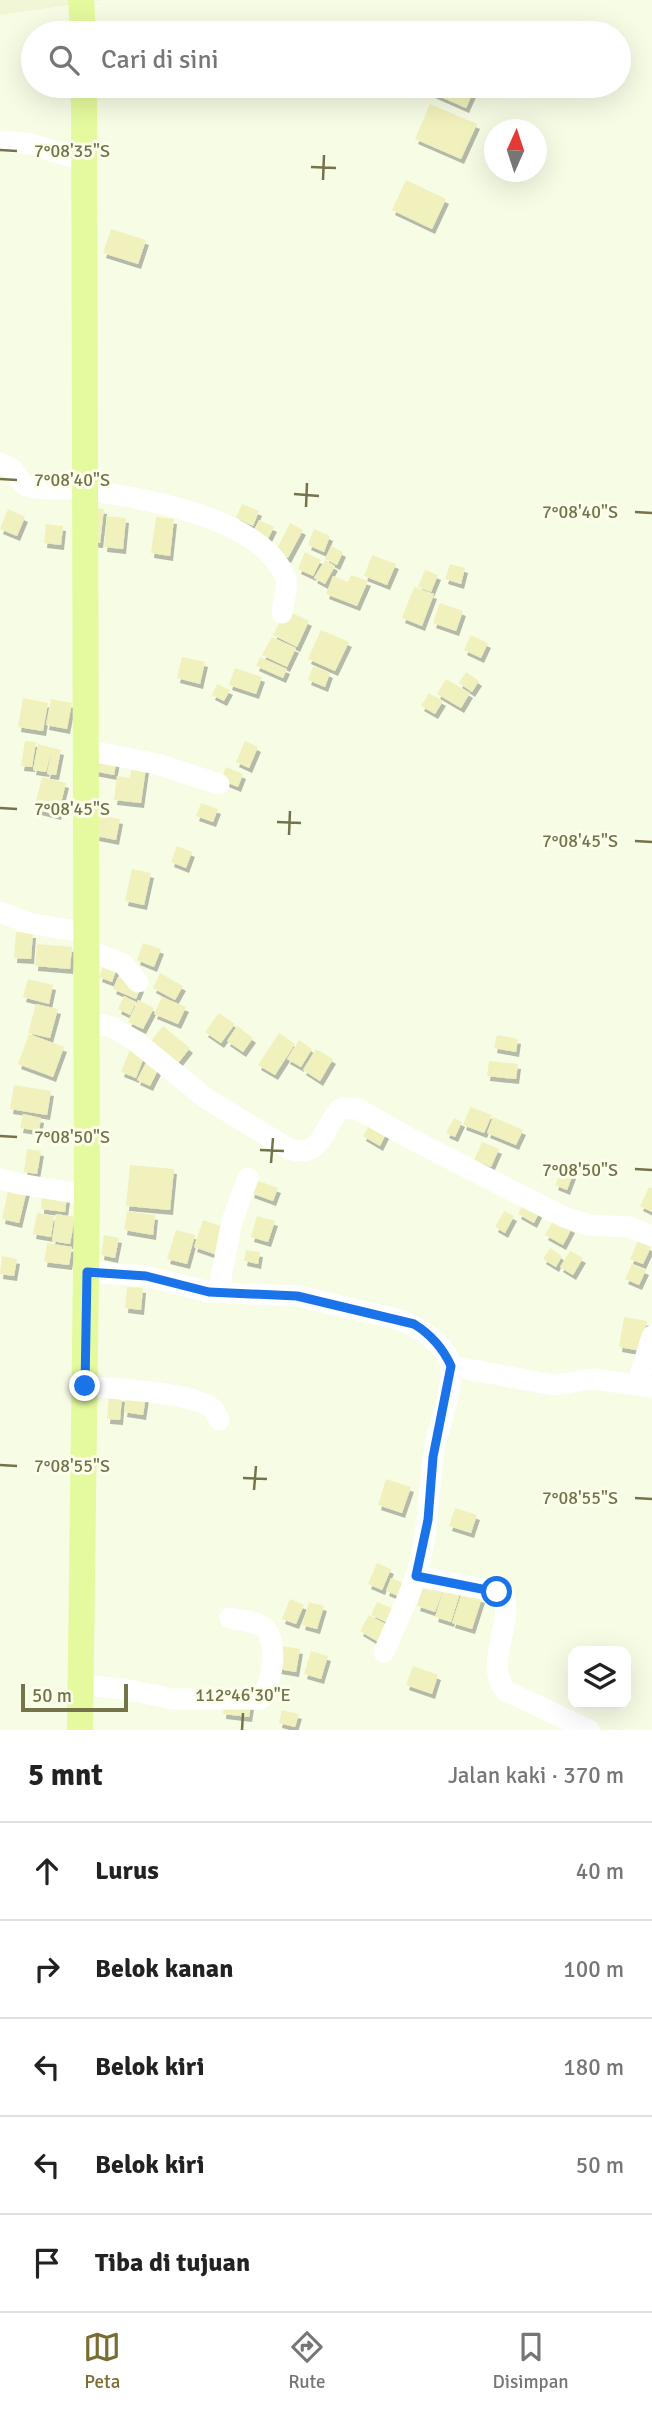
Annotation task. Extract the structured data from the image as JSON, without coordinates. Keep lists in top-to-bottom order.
{
  "scale_bar": "50 m",
  "north": "top",
  "page": {
    "search": "Cari di sini",
    "scale": "50 m",
    "heading": ["5 mnt", "Jalan kaki · 370 m"],
    "list": [
      ["Lurus", "40 m"],
      ["Belok kanan", "100 m"],
      ["Belok kiri", "180 m"],
      ["Belok kiri", "50 m"],
      "Tiba di tujuan"
    ],
    "nav": ["Peta", "Rute", "Disimpan"]
  },
  "coordinates": [
    "7°08'35\"S",
    "7°08'40\"S",
    "7°08'45\"S",
    "7°08'50\"S",
    "7°08'55\"S",
    "112°46'30\"E"
  ]
}
